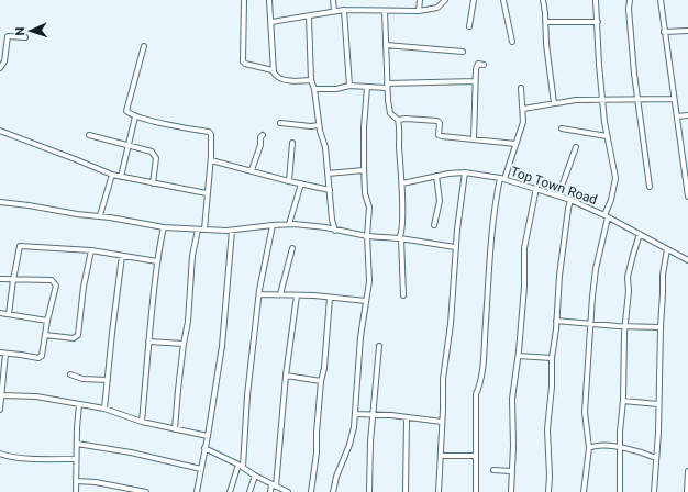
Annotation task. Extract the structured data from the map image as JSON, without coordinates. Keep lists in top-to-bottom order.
{
  "streets": {
    "street": ["Top Town Road"]
  },
  "north": "left"
}
